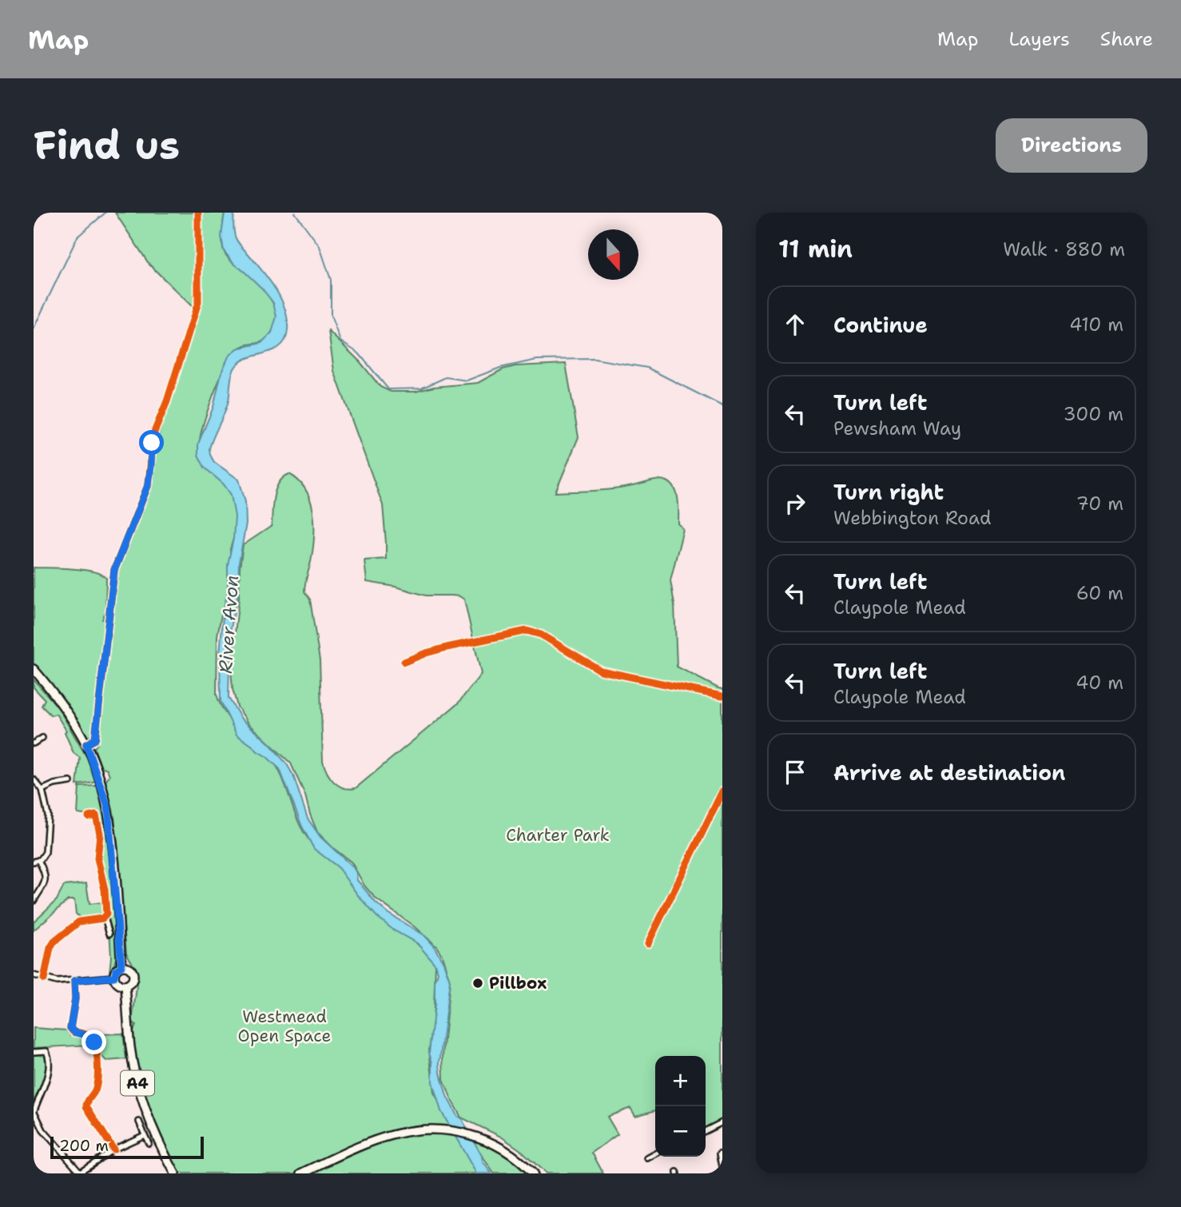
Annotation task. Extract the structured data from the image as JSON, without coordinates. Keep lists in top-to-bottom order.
{
  "streets": {
    "main road": ["A4"]
  },
  "water": ["River Avon"],
  "parks": ["Charter Park", "Westmead Open Space"],
  "places": ["Pillbox"],
  "scale_bar": "200 m",
  "north": "bottom",
  "page": {
    "header": "Map",
    "nav": ["Map", "Layers", "Share"],
    "buttons": "Directions",
    "title": "Find us",
    "heading": ["11 min", "Walk · 880 m"],
    "list": [
      ["Continue", "410 m"],
      ["Turn left", "Pewsham Way", "300 m"],
      ["Turn right", "Webbington Road", "70 m"],
      ["Turn left", "Claypole Mead", "60 m"],
      ["Turn left", "Claypole Mead", "40 m"],
      "Arrive at destination"
    ],
    "map_buttons": ["+", "−"],
    "scale": "200 m"
  }
}
